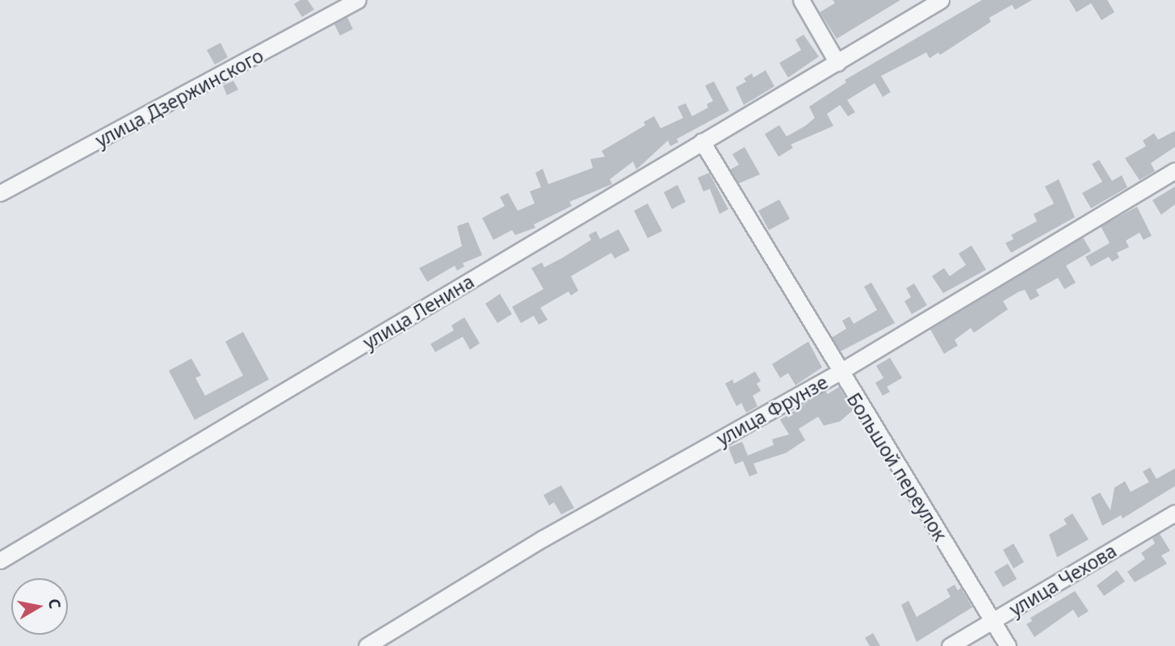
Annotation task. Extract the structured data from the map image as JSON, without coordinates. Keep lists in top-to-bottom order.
{
  "streets": {
    "street": [
      "улица Дзержинского",
      "улица Ленина",
      "улица Фрунзе",
      "Большой переулок",
      "улица Чехова"
    ]
  },
  "crossings": [
    ["улица Ленина", "Большой переулок"],
    ["улица Фрунзе", "Большой переулок"],
    ["Большой переулок", "улица Чехова"]
  ],
  "north": "right"
}
